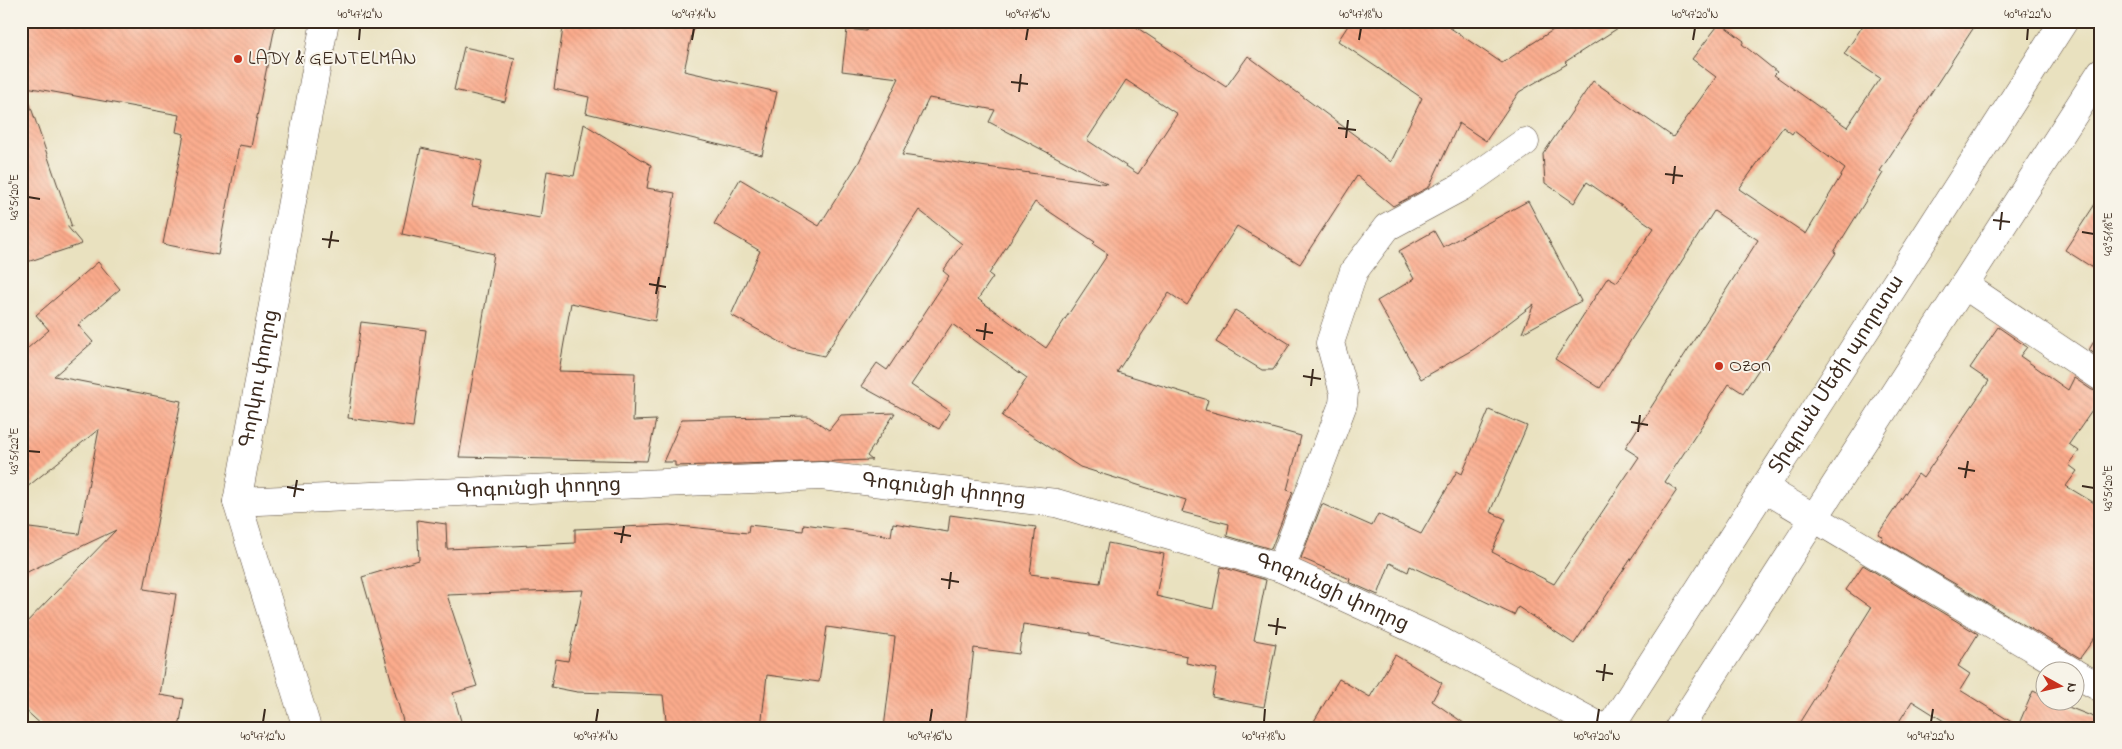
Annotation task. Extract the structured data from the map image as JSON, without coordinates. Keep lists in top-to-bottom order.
{
  "streets": {
    "street": ["Տիգրան Մեծի պողոտա", "Գորկու փողոց", "Գոգունցի փողոց"]
  },
  "crossings": [
    ["Գորկու փողոց", "Գոգունցի փողոց"]
  ],
  "places": ["LADY & GENTELMAN", "Ozon"],
  "north": "right",
  "coordinates": [
    "40°47'12\"N",
    "40°47'14\"N",
    "40°47'16\"N",
    "40°47'18\"N",
    "40°47'20\"N",
    "40°47'22\"N",
    "43°51'20\"E",
    "43°51'18\"E",
    "43°51'22\"E"
  ]
}
